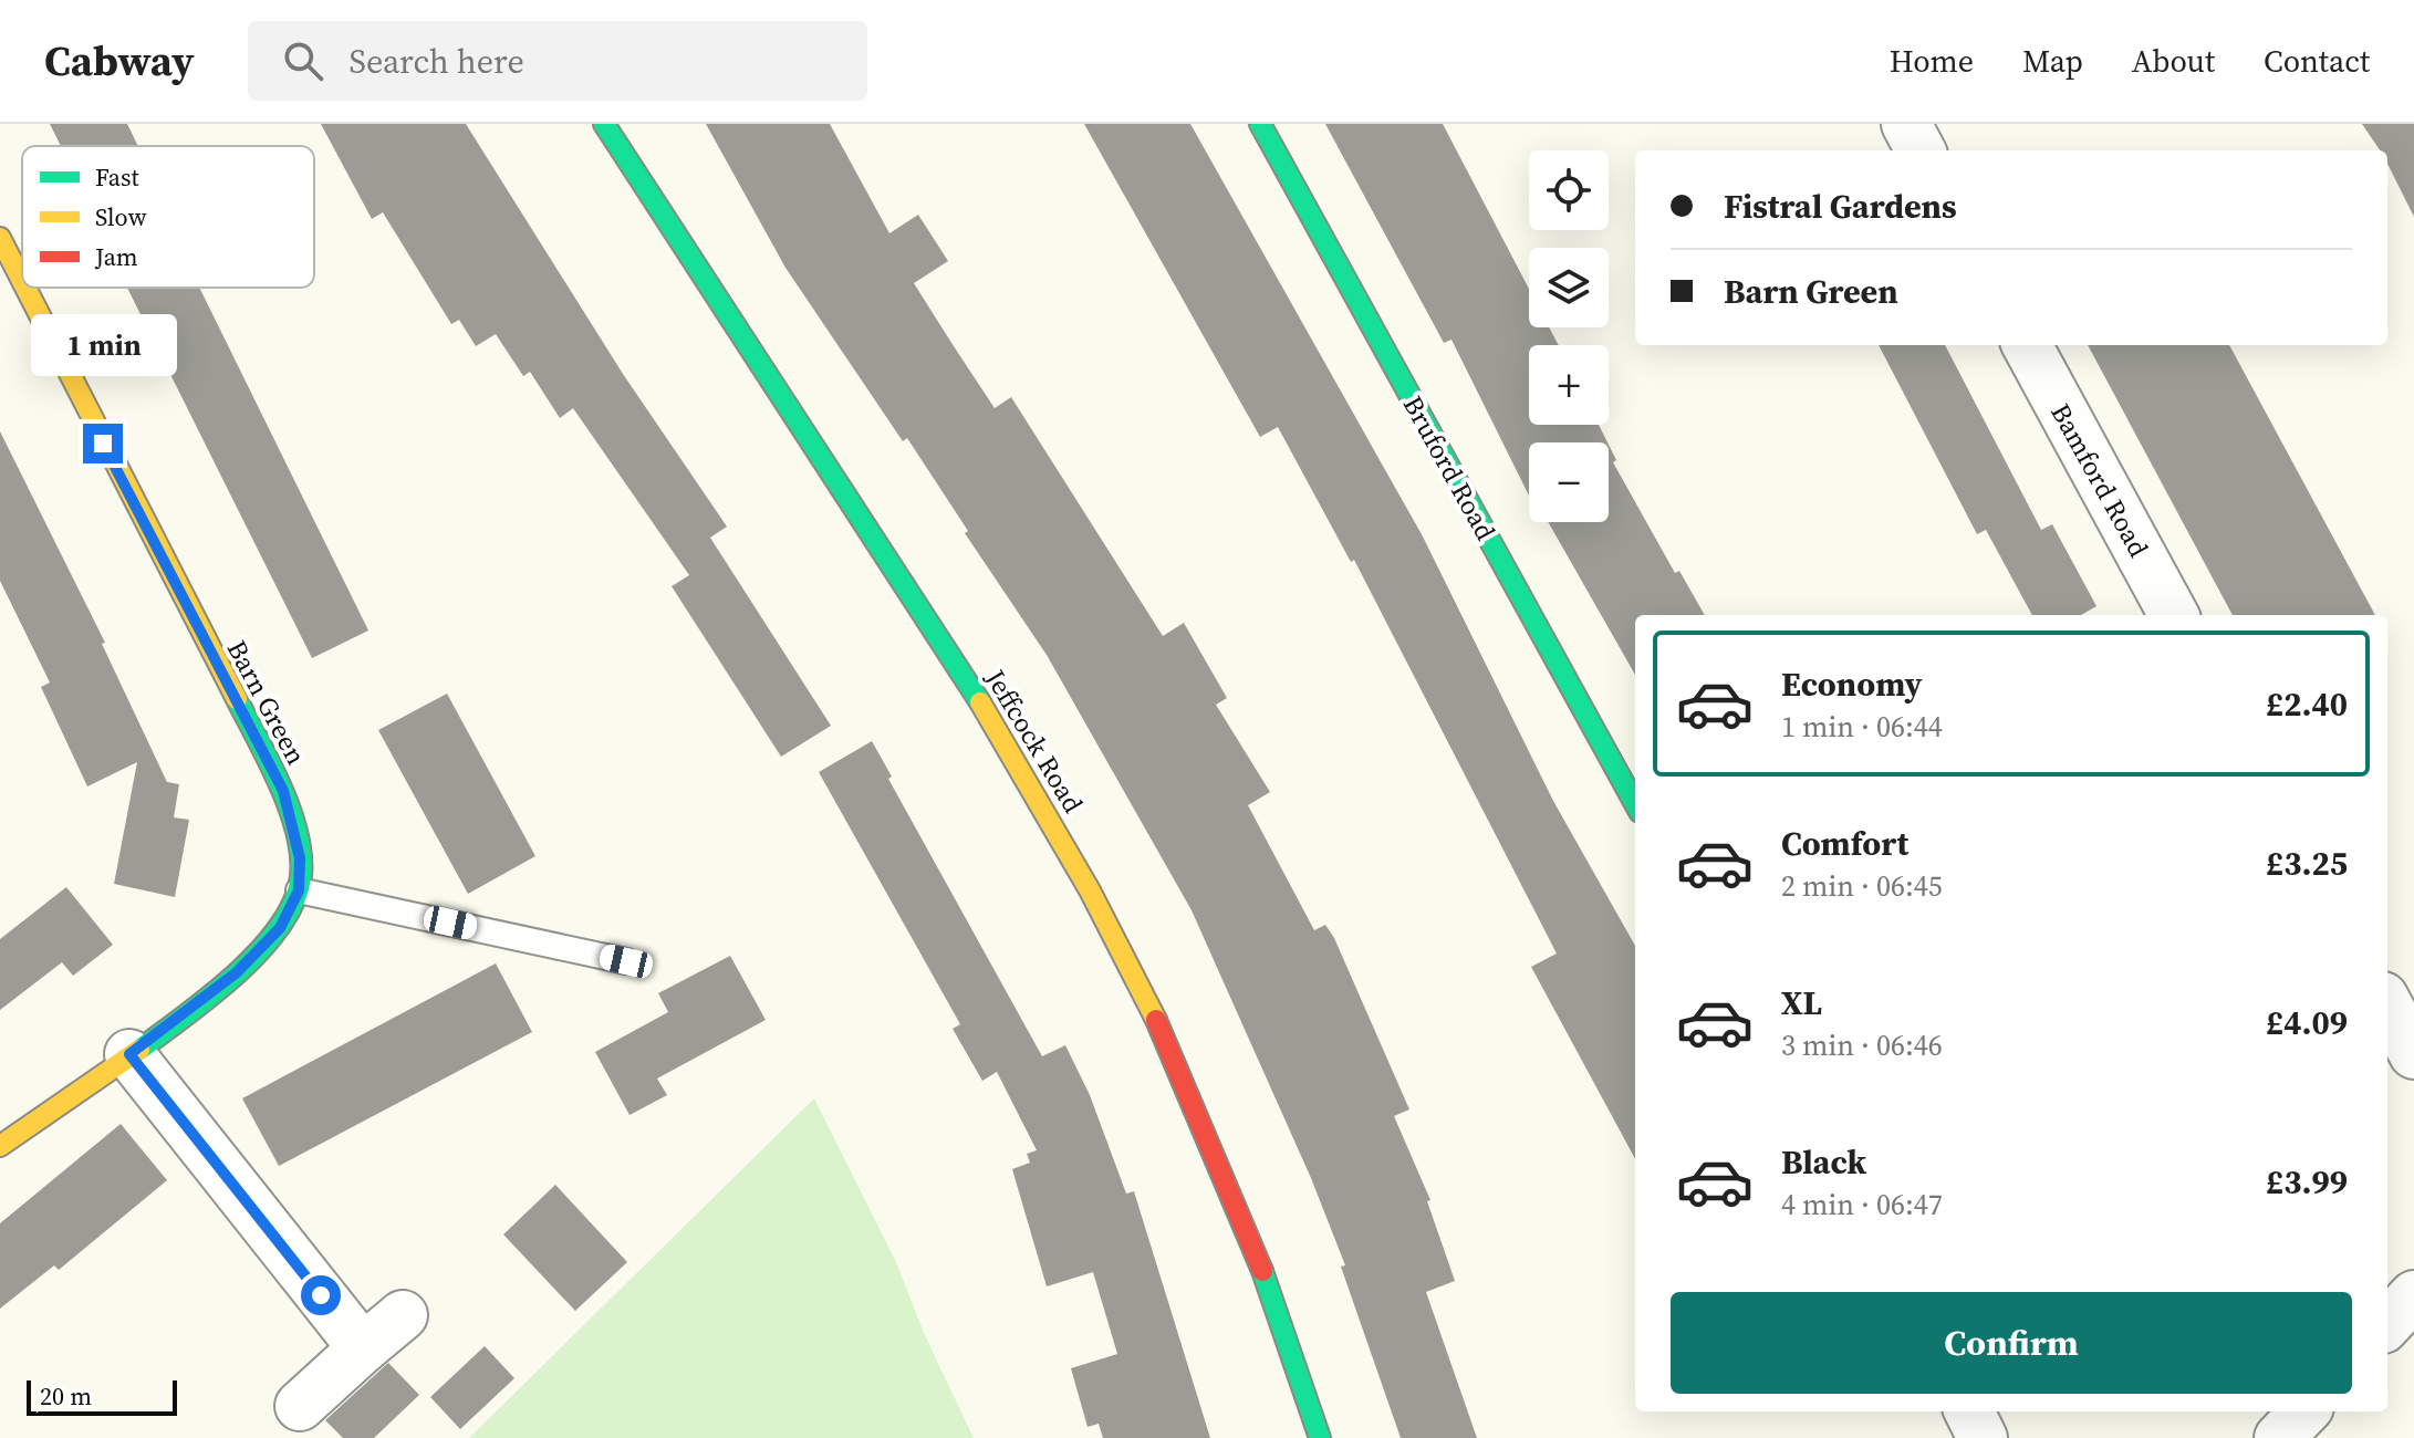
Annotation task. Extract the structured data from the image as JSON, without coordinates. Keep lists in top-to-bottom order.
{
  "streets": {
    "street": [
      "Bruford Road",
      "Bamford Road",
      "Barn Green",
      "Jeffcock Road"
    ]
  },
  "legend": ["Fast", "Slow", "Jam"],
  "scale_bar": "20 m",
  "page": {
    "header": "Cabway",
    "search": "Search here",
    "nav": [
      "Home",
      "Map",
      "About",
      "Contact"
    ],
    "map_buttons": ["+", "−"],
    "banner": ["Fistral Gardens", "Barn Green"],
    "bubble": "1 min",
    "list": [
      {
        "name": "Economy",
        "note": "1 min · 06:44",
        "value": "£2.40"
      },
      {
        "name": "Comfort",
        "note": "2 min · 06:45",
        "value": "£3.25"
      },
      {
        "name": "XL",
        "note": "3 min · 06:46",
        "value": "£4.09"
      },
      {
        "name": "Black",
        "note": "4 min · 06:47",
        "value": "£3.99"
      }
    ],
    "buttons": "Confirm",
    "scale": "20 m"
  }
}
